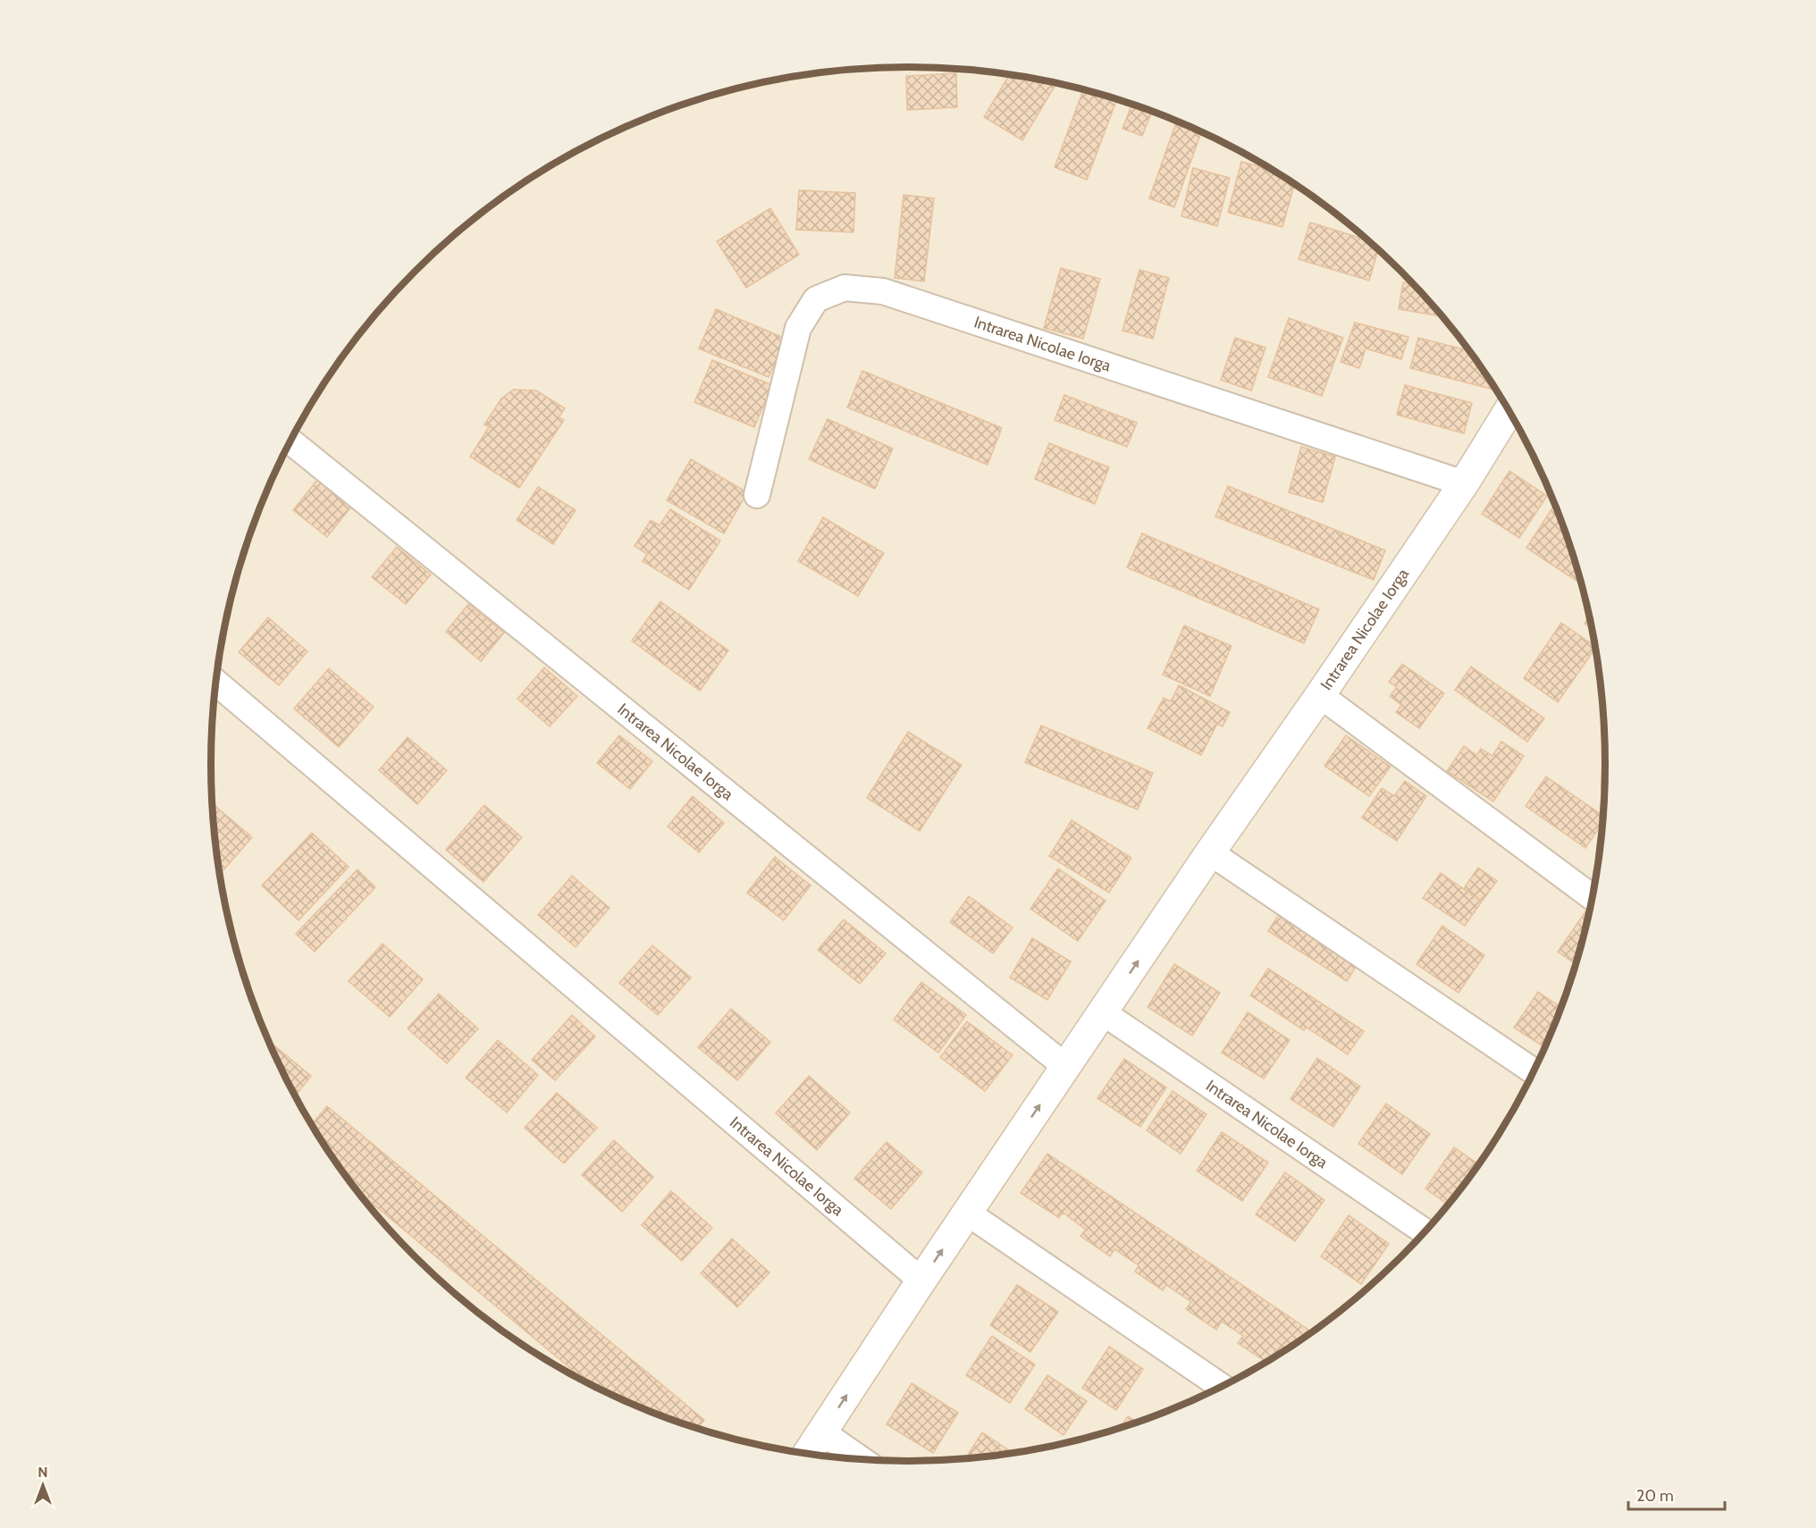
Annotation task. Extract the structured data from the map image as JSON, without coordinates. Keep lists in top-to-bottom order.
{
  "streets": {
    "street": ["Intrarea Nicolae Iorga"]
  },
  "scale_bar": "20 m",
  "north": "top"
}
